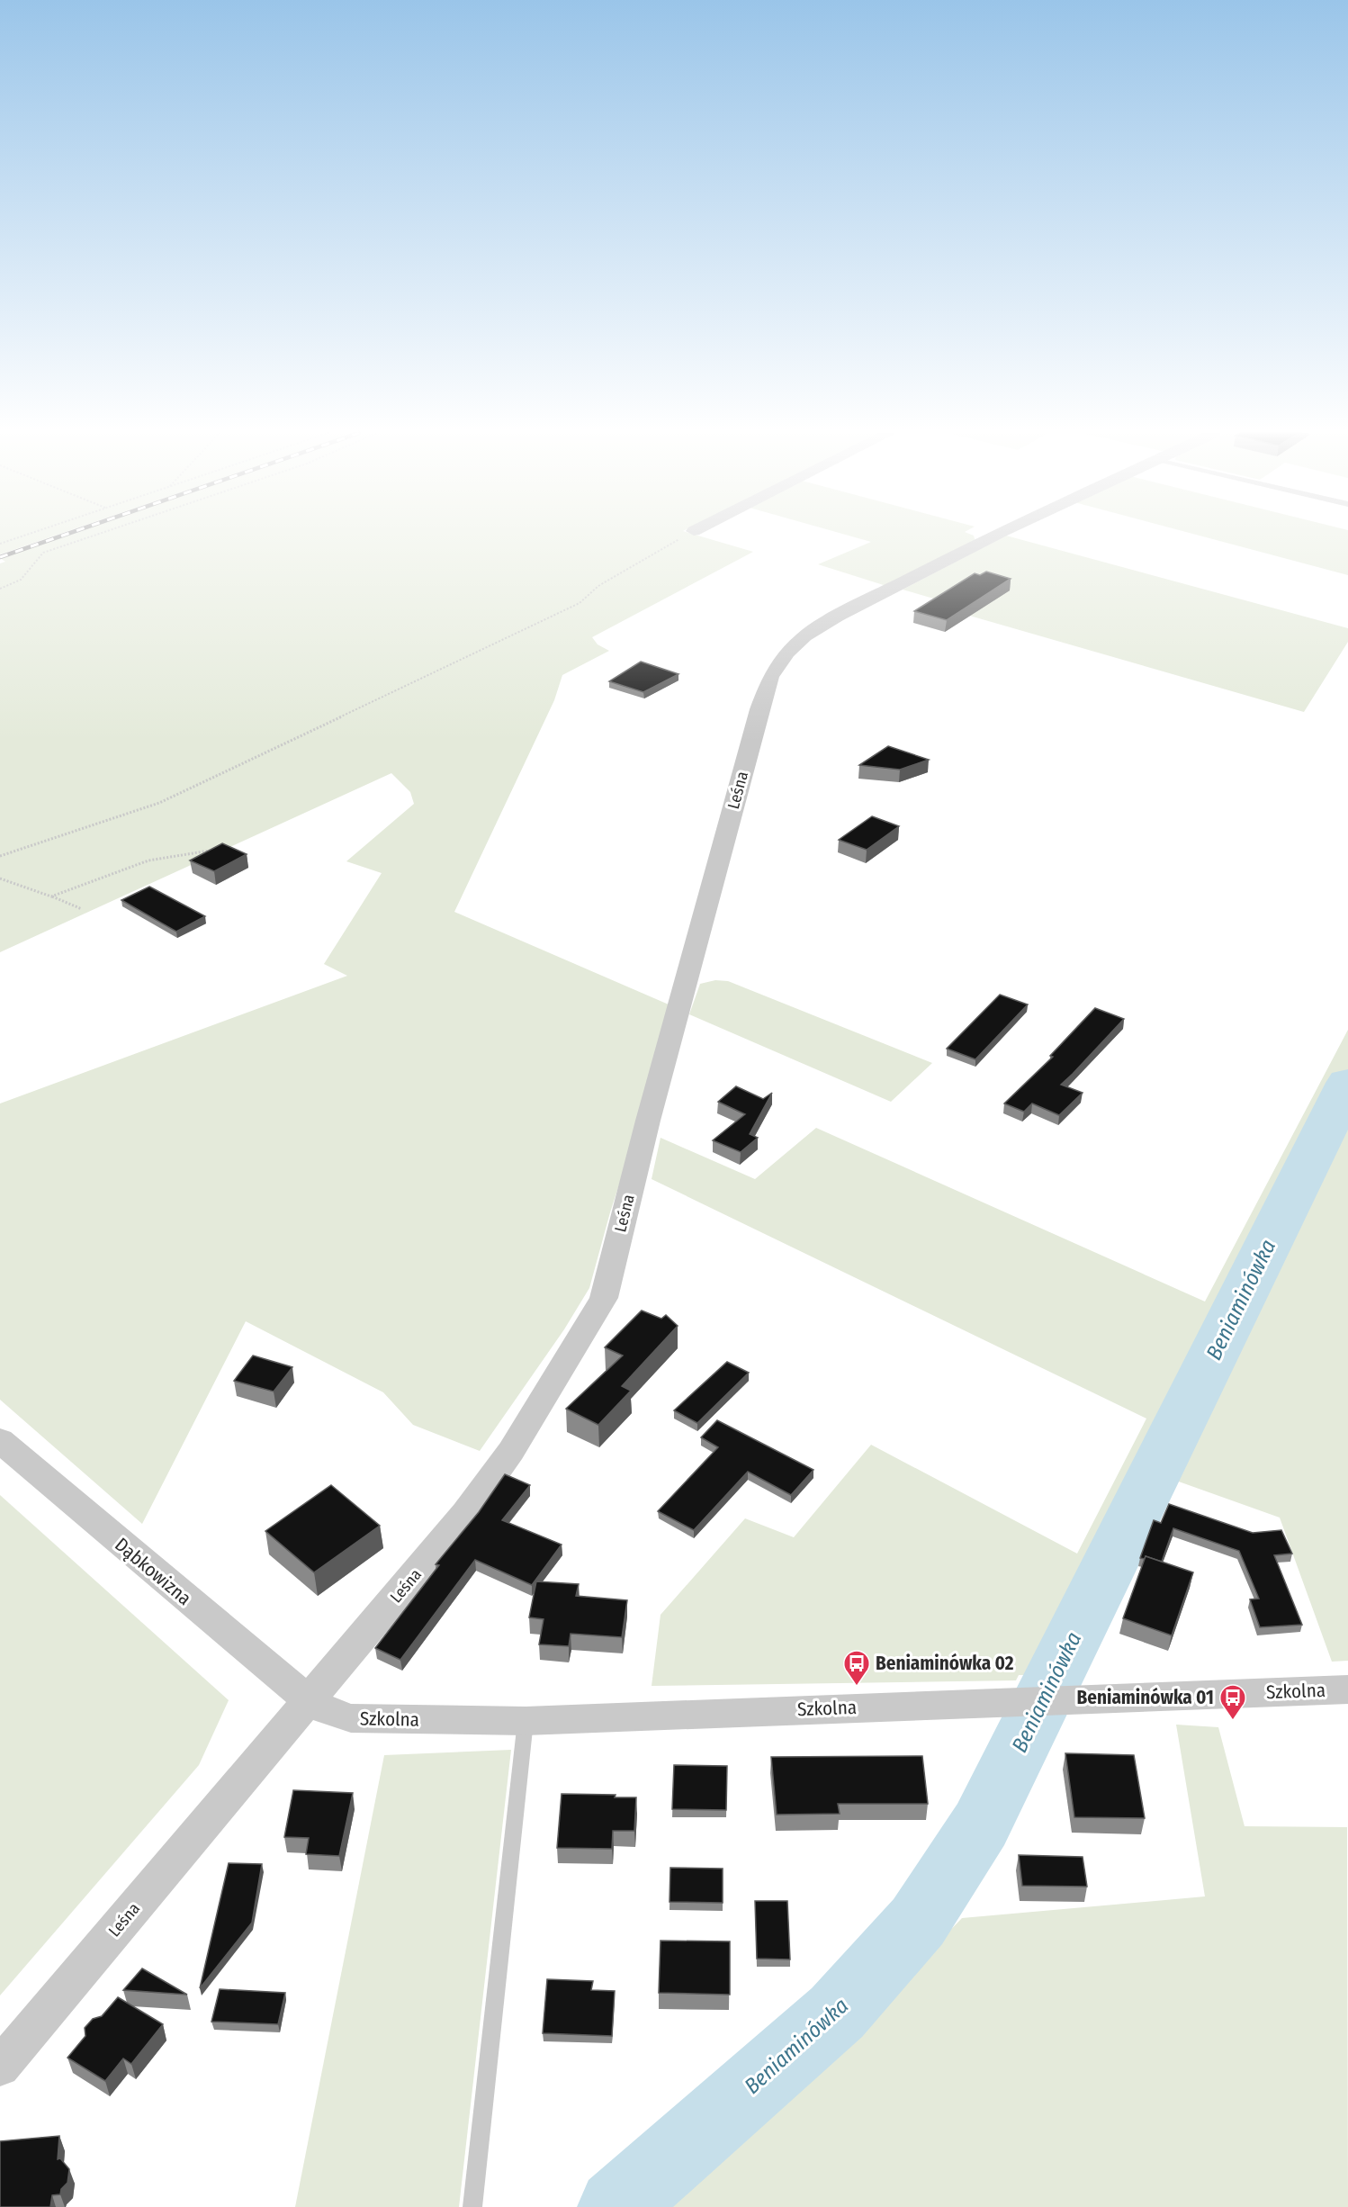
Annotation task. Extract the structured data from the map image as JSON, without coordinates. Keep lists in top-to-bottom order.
{
  "streets": {
    "street": ["Leśna", "Dąbkowizna", "Szkolna"]
  },
  "crossings": [
    ["Leśna", "Dąbkowizna"],
    ["Leśna", "Szkolna"],
    ["Dąbkowizna", "Szkolna"]
  ],
  "water": ["Beniaminówka"],
  "places": {
    "bus stop": ["Beniaminówka 02", "Beniaminówka 01"]
  }
}
